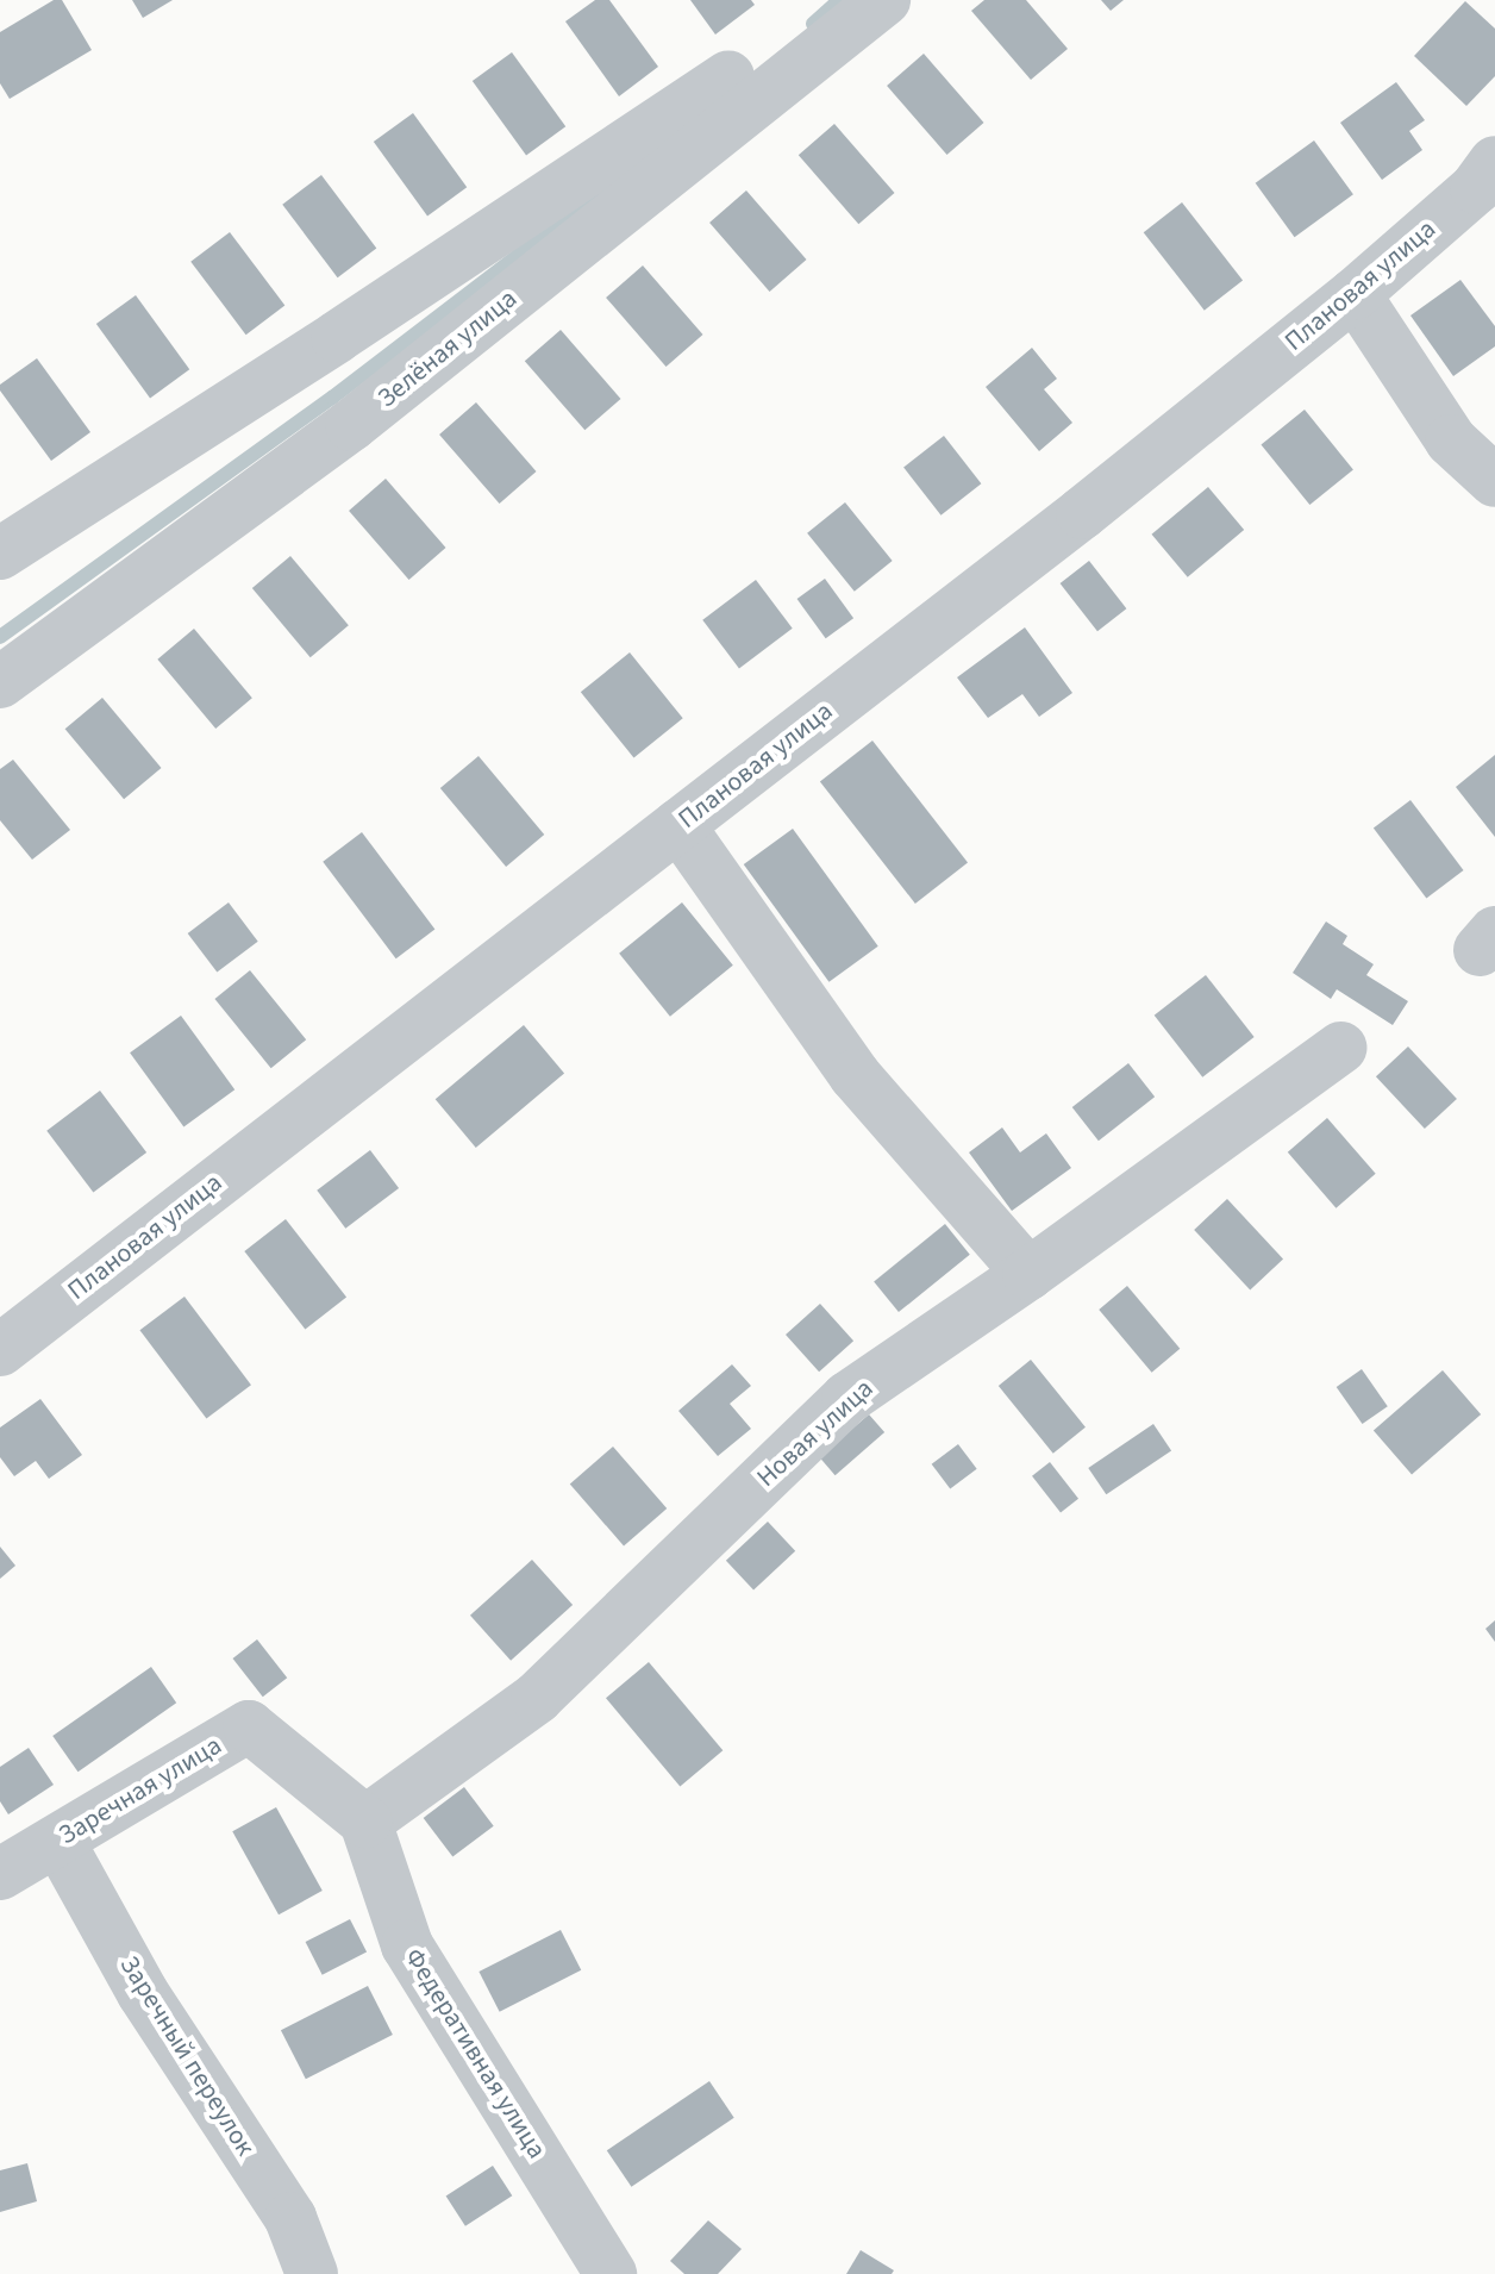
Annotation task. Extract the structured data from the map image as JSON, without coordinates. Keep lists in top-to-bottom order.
{
  "streets": {
    "street": [
      "Плановая улица",
      "Зелёная улица",
      "Новая улица",
      "Заречная улица",
      "Федеративная улица",
      "Заречный переулок"
    ]
  },
  "crossings": [
    ["Новая улица", "Заречная улица"],
    ["Новая улица", "Федеративная улица"],
    ["Заречная улица", "Федеративная улица"],
    ["Заречная улица", "Заречный переулок"]
  ]
}
